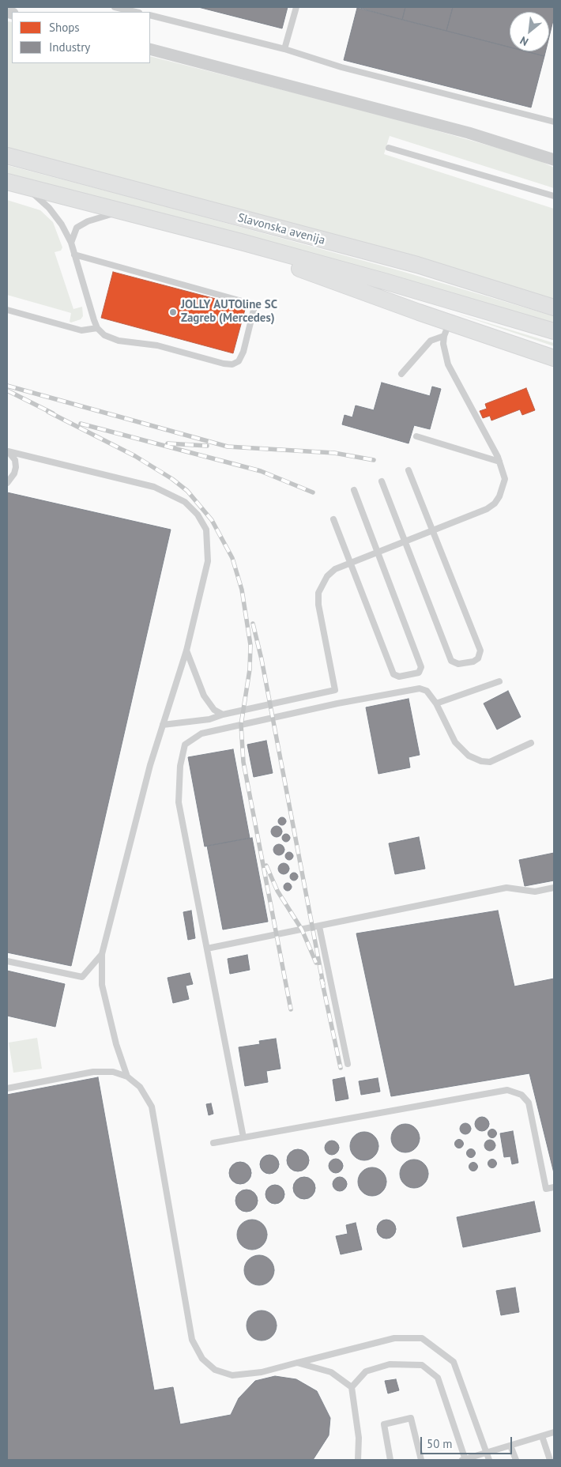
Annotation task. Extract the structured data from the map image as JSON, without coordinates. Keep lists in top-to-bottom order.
{
  "streets": {
    "main road": ["Slavonska avenija"]
  },
  "places": ["JOLLY AUTOline SC Zagreb (Mercedes)"],
  "legend": ["Shops", "Industry"],
  "scale_bar": "50 m",
  "north": "bottom left"
}
